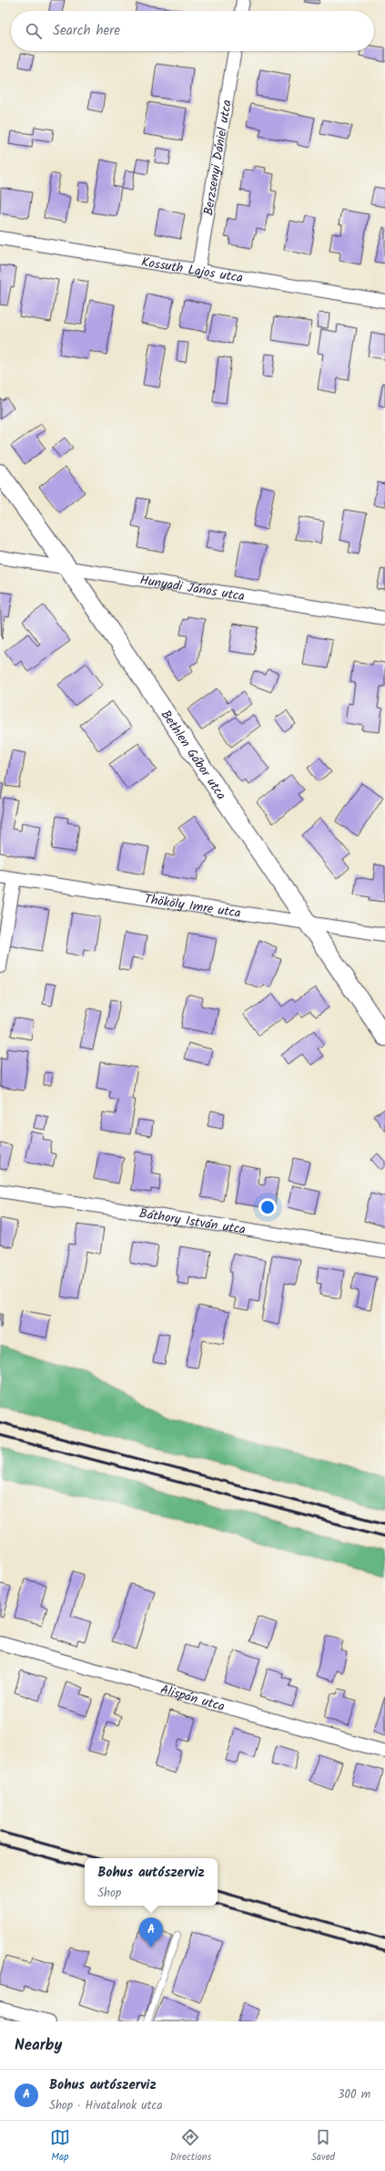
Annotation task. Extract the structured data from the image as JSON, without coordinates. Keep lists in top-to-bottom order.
{
  "streets": {
    "street": [
      "Berzsenyi Dániel utca",
      "Kossuth Lajos utca",
      "Hunyadi János utca",
      "Bethlen Gábor utca",
      "Thököly Imre utca",
      "Báthory István utca",
      "Alispán utca"
    ]
  },
  "crossings": [
    ["Berzsenyi Dániel utca", "Kossuth Lajos utca"],
    ["Hunyadi János utca", "Bethlen Gábor utca"],
    ["Bethlen Gábor utca", "Thököly Imre utca"]
  ],
  "page": {
    "search": "Search here",
    "popup": ["Bohus autószerviz", "Shop"],
    "pins": "A",
    "heading": "Nearby",
    "list": [
      {
        "mark": "A",
        "name": "Bohus autószerviz",
        "note": "Shop · Hivatalnok utca",
        "value": "300 m"
      }
    ],
    "nav": ["Map", "Directions", "Saved"]
  }
}
